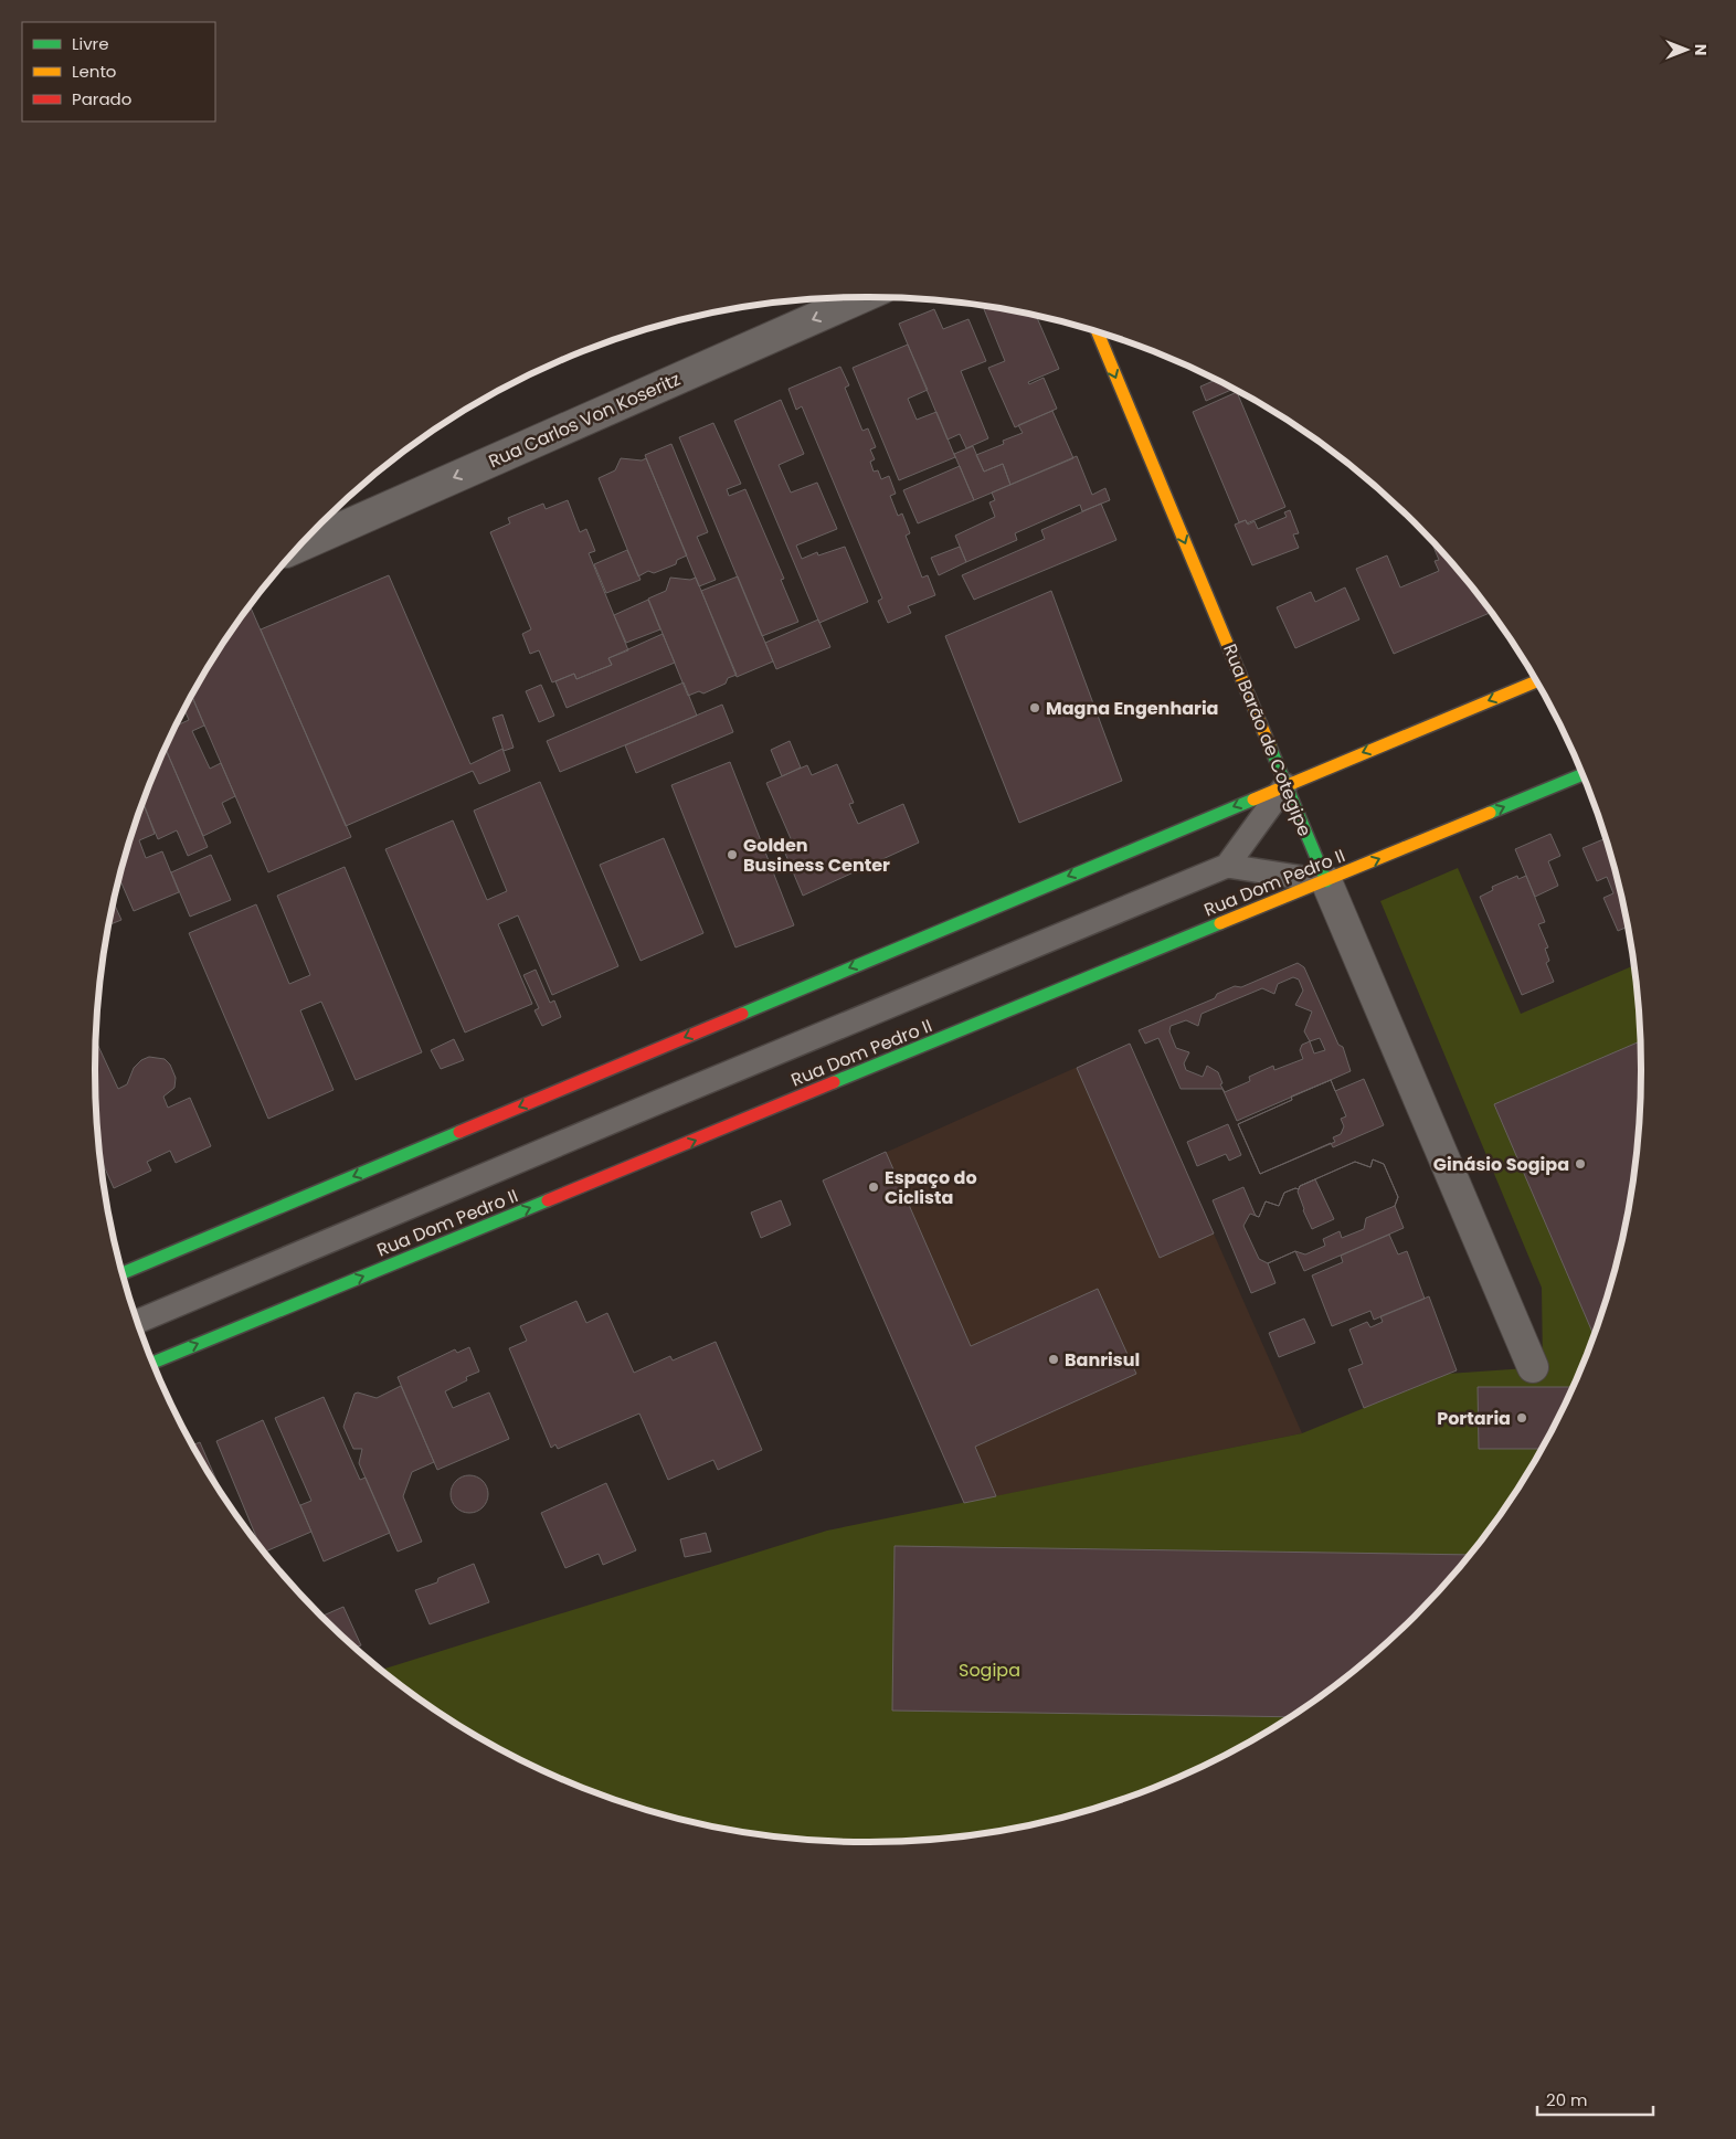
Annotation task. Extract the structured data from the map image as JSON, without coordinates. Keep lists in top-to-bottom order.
{
  "streets": {
    "main road": ["Rua Barão de Cotegipe", "Rua Dom Pedro II"],
    "street": ["Rua Carlos Von Koseritz"]
  },
  "crossings": [
    ["Rua Barão de Cotegipe", "Rua Dom Pedro II"]
  ],
  "one_way": ["Rua Carlos Von Koseritz", "Rua Barão de Cotegipe"],
  "parks": ["Sogipa"],
  "places": [
    "Magna Engenharia",
    "Golden Business Center",
    "Ginásio Sogipa",
    "Espaço do Ciclista",
    "Banrisul",
    "Portaria"
  ],
  "legend": ["Livre", "Lento", "Parado"],
  "scale_bar": "20 m",
  "north": "right"
}
